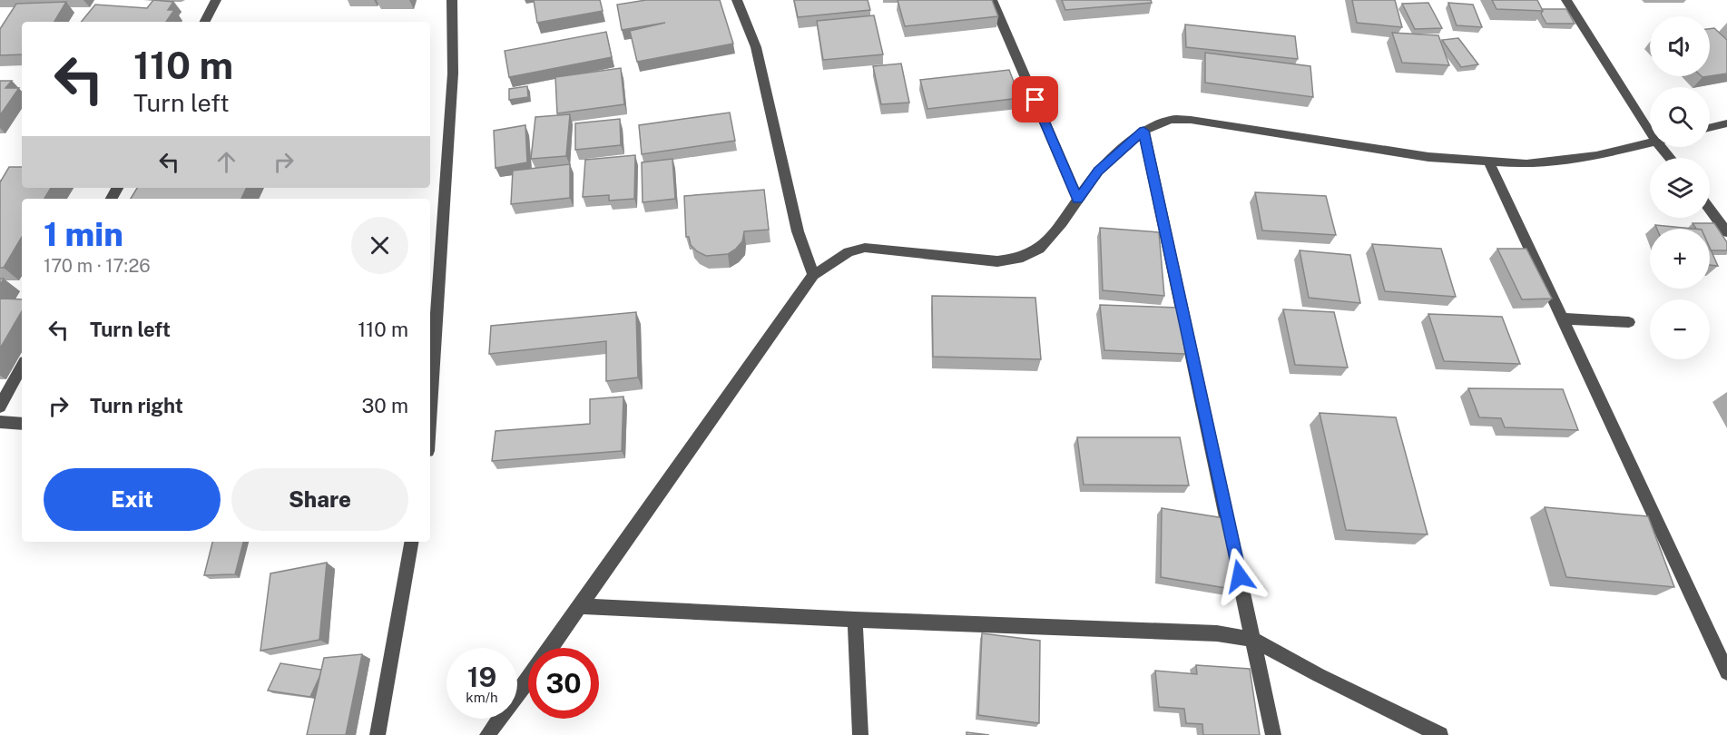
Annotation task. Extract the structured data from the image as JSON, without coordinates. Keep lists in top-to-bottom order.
{
  "page": {
    "map_buttons": ["+", "−"],
    "turn": ["110 m", "Turn left"],
    "heading": ["1 min", "170 m · 17:26"],
    "list": [
      {
        "name": "Turn left",
        "value": "110 m"
      },
      {
        "name": "Turn right",
        "value": "30 m"
      }
    ],
    "buttons": ["Exit", "Share"],
    "speed": "19 km/h",
    "limit": "30"
  }
}
